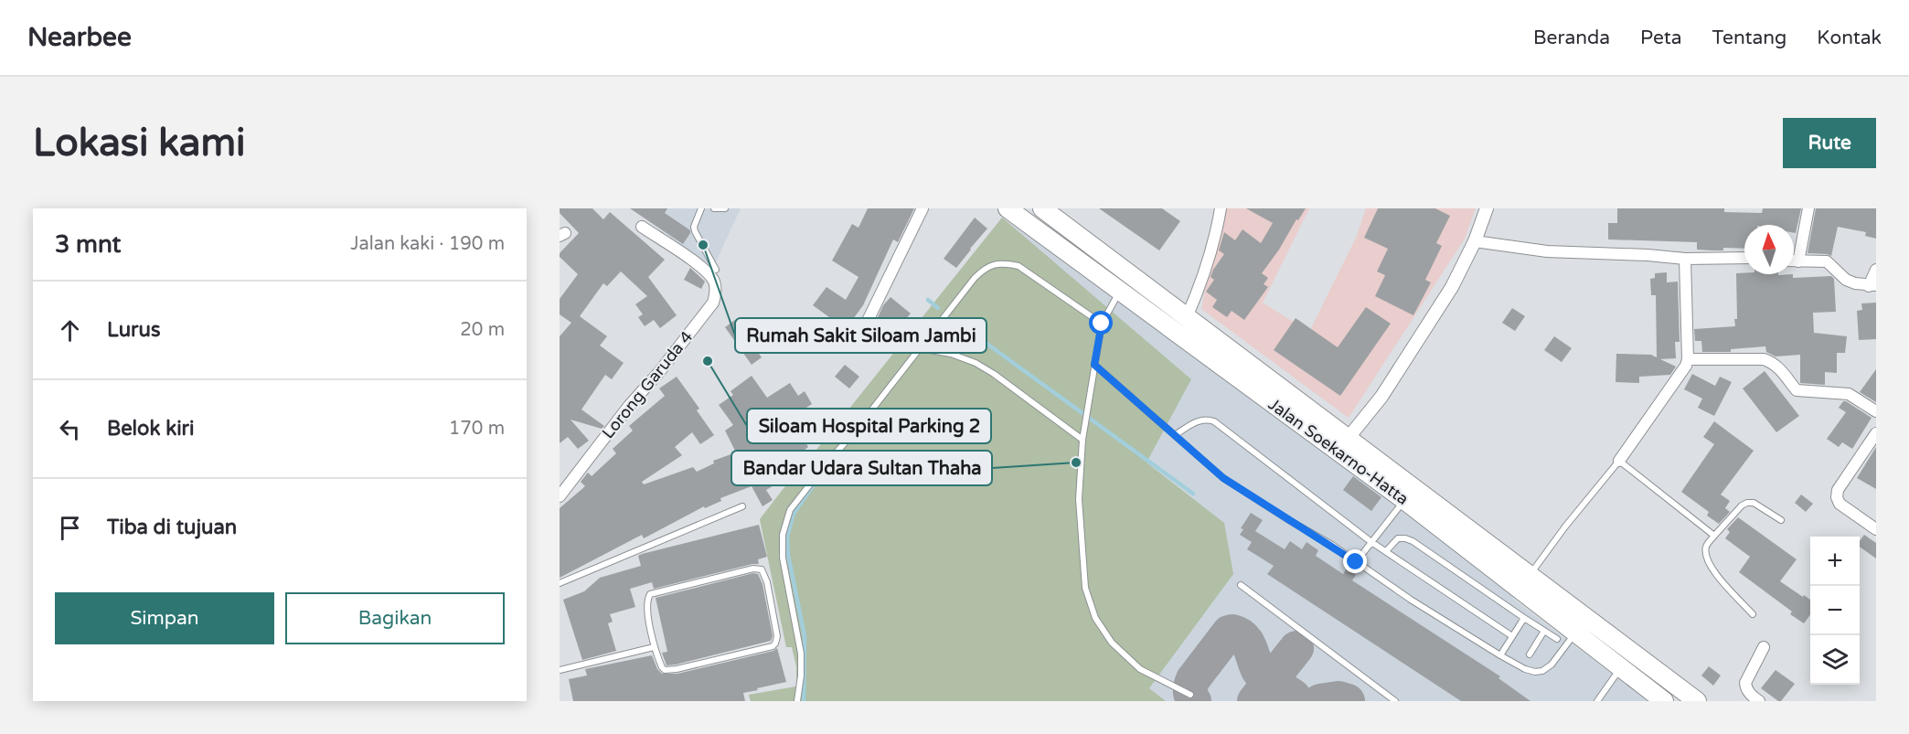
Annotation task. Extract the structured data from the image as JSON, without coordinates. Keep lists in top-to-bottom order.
{
  "streets": {
    "highway": ["Jalan Soekarno-Hatta"],
    "street": ["Lorong Garuda 4"]
  },
  "places": ["Rumah Sakit Siloam Jambi", "Siloam Hospital Parking 2", "Bandar Udara Sultan Thaha"],
  "north": "top",
  "page": {
    "header": "Nearbee",
    "nav": [
      "Beranda",
      "Peta",
      "Tentang",
      "Kontak"
    ],
    "buttons": [
      "Rute",
      ["Simpan", "Bagikan"]
    ],
    "title": "Lokasi kami",
    "heading": ["3 mnt", "Jalan kaki · 190 m"],
    "list": [
      ["Lurus", "20 m"],
      ["Belok kiri", "170 m"],
      "Tiba di tujuan"
    ],
    "map_buttons": ["+", "−"]
  }
}
